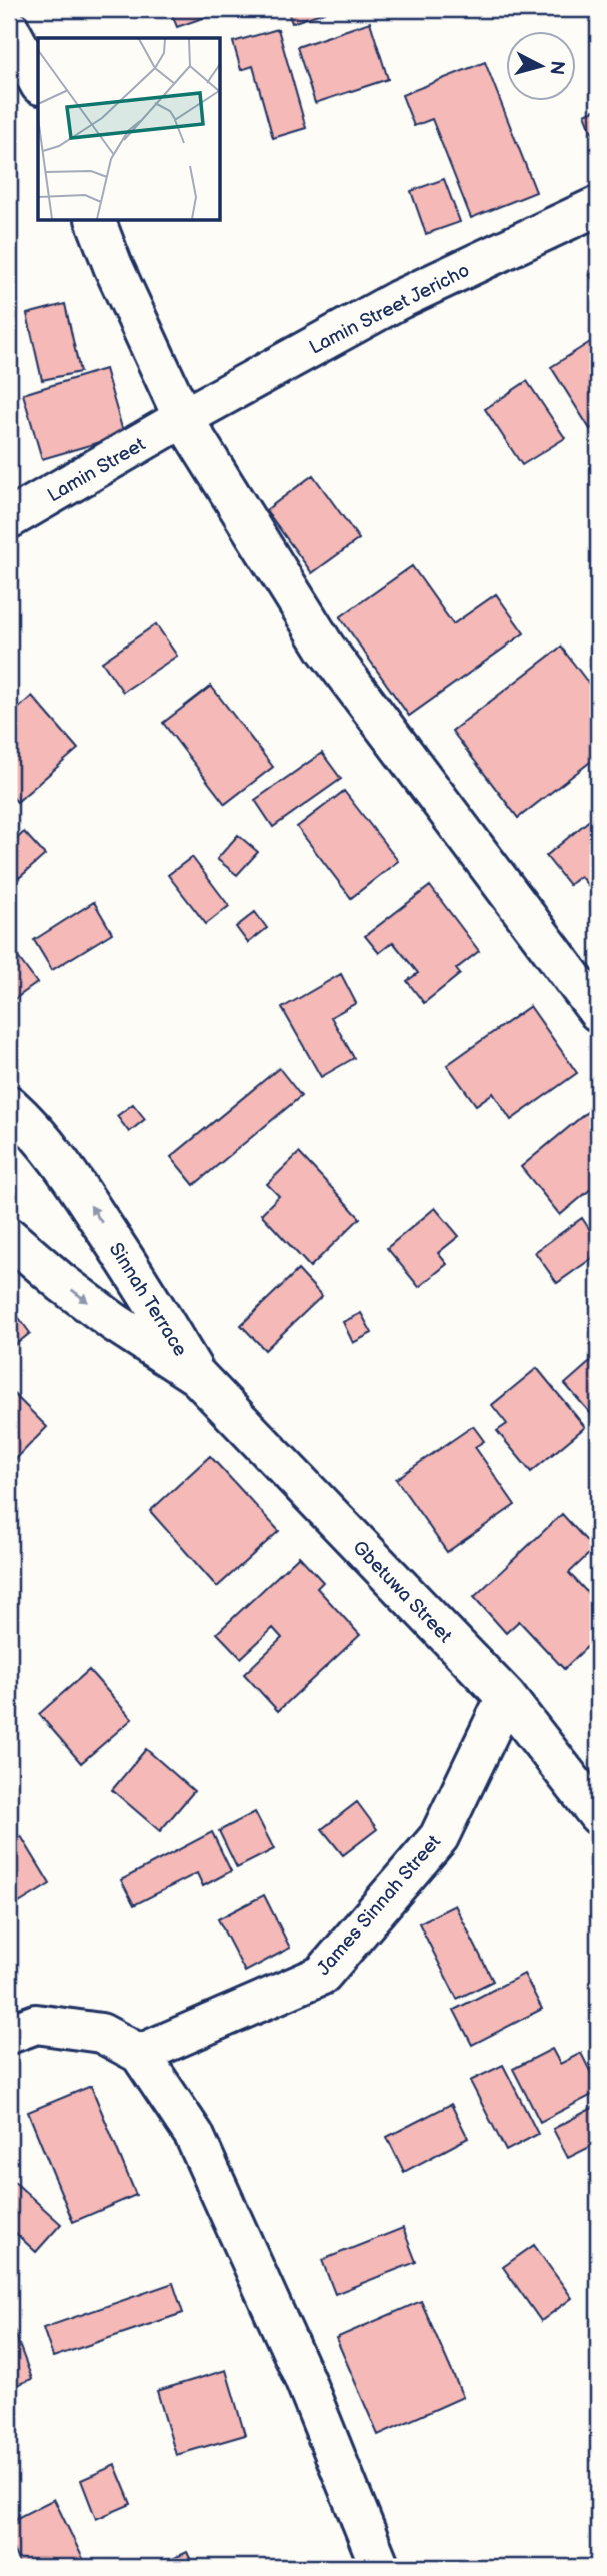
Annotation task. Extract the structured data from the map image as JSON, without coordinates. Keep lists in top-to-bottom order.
{
  "streets": {
    "street": [
      "Lamin Street Jericho",
      "Lamin Street",
      "Sinnah Terrace",
      "Gbetuwa Street",
      "James Sinnah Street"
    ]
  },
  "crossings": [
    ["Lamin Street Jericho", "Lamin Street"],
    ["Sinnah Terrace", "Gbetuwa Street"],
    ["Gbetuwa Street", "James Sinnah Street"]
  ],
  "north": "right"
}
